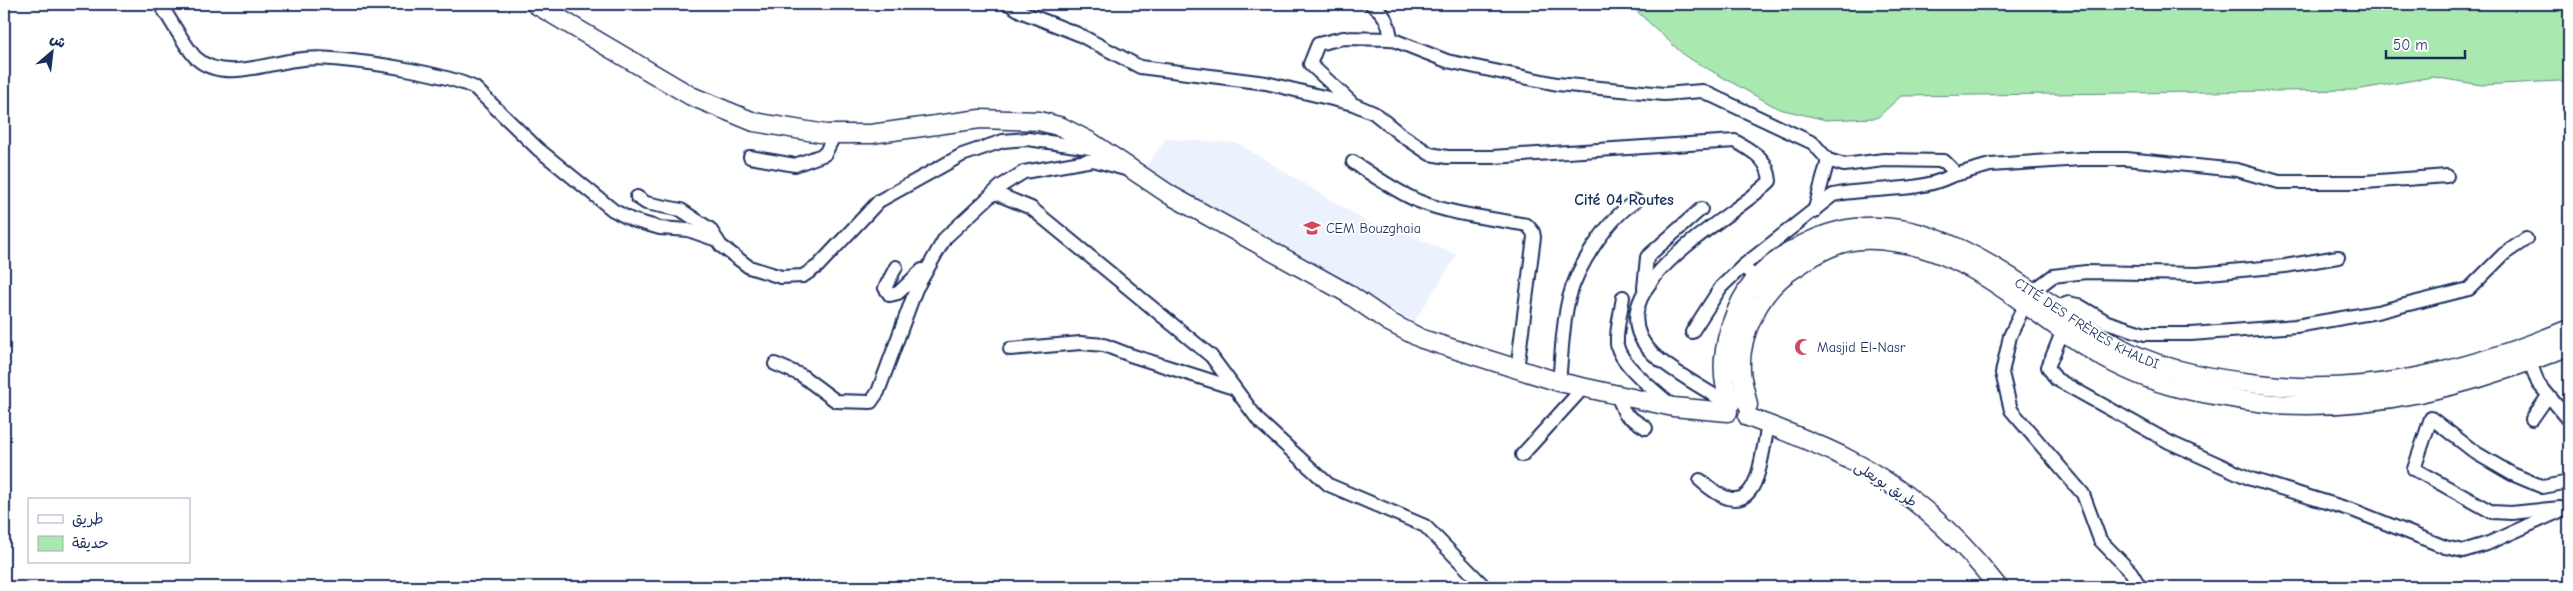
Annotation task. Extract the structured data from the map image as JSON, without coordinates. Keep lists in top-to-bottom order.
{
  "streets": {
    "main road": ["CITÉ DES FRÈRES KHALDI", "طريق بويعلى"]
  },
  "crossings": [
    ["CITÉ DES FRÈRES KHALDI", "طريق بويعلى"]
  ],
  "districts": ["Cité 04 Routes"],
  "places": {
    "school or university": ["CEM Bouzghaia"],
    "mosque": ["Masjid El-Nasr"]
  },
  "legend": ["طريق", "حديقة"],
  "scale_bar": "50 m",
  "north": "top right"
}
